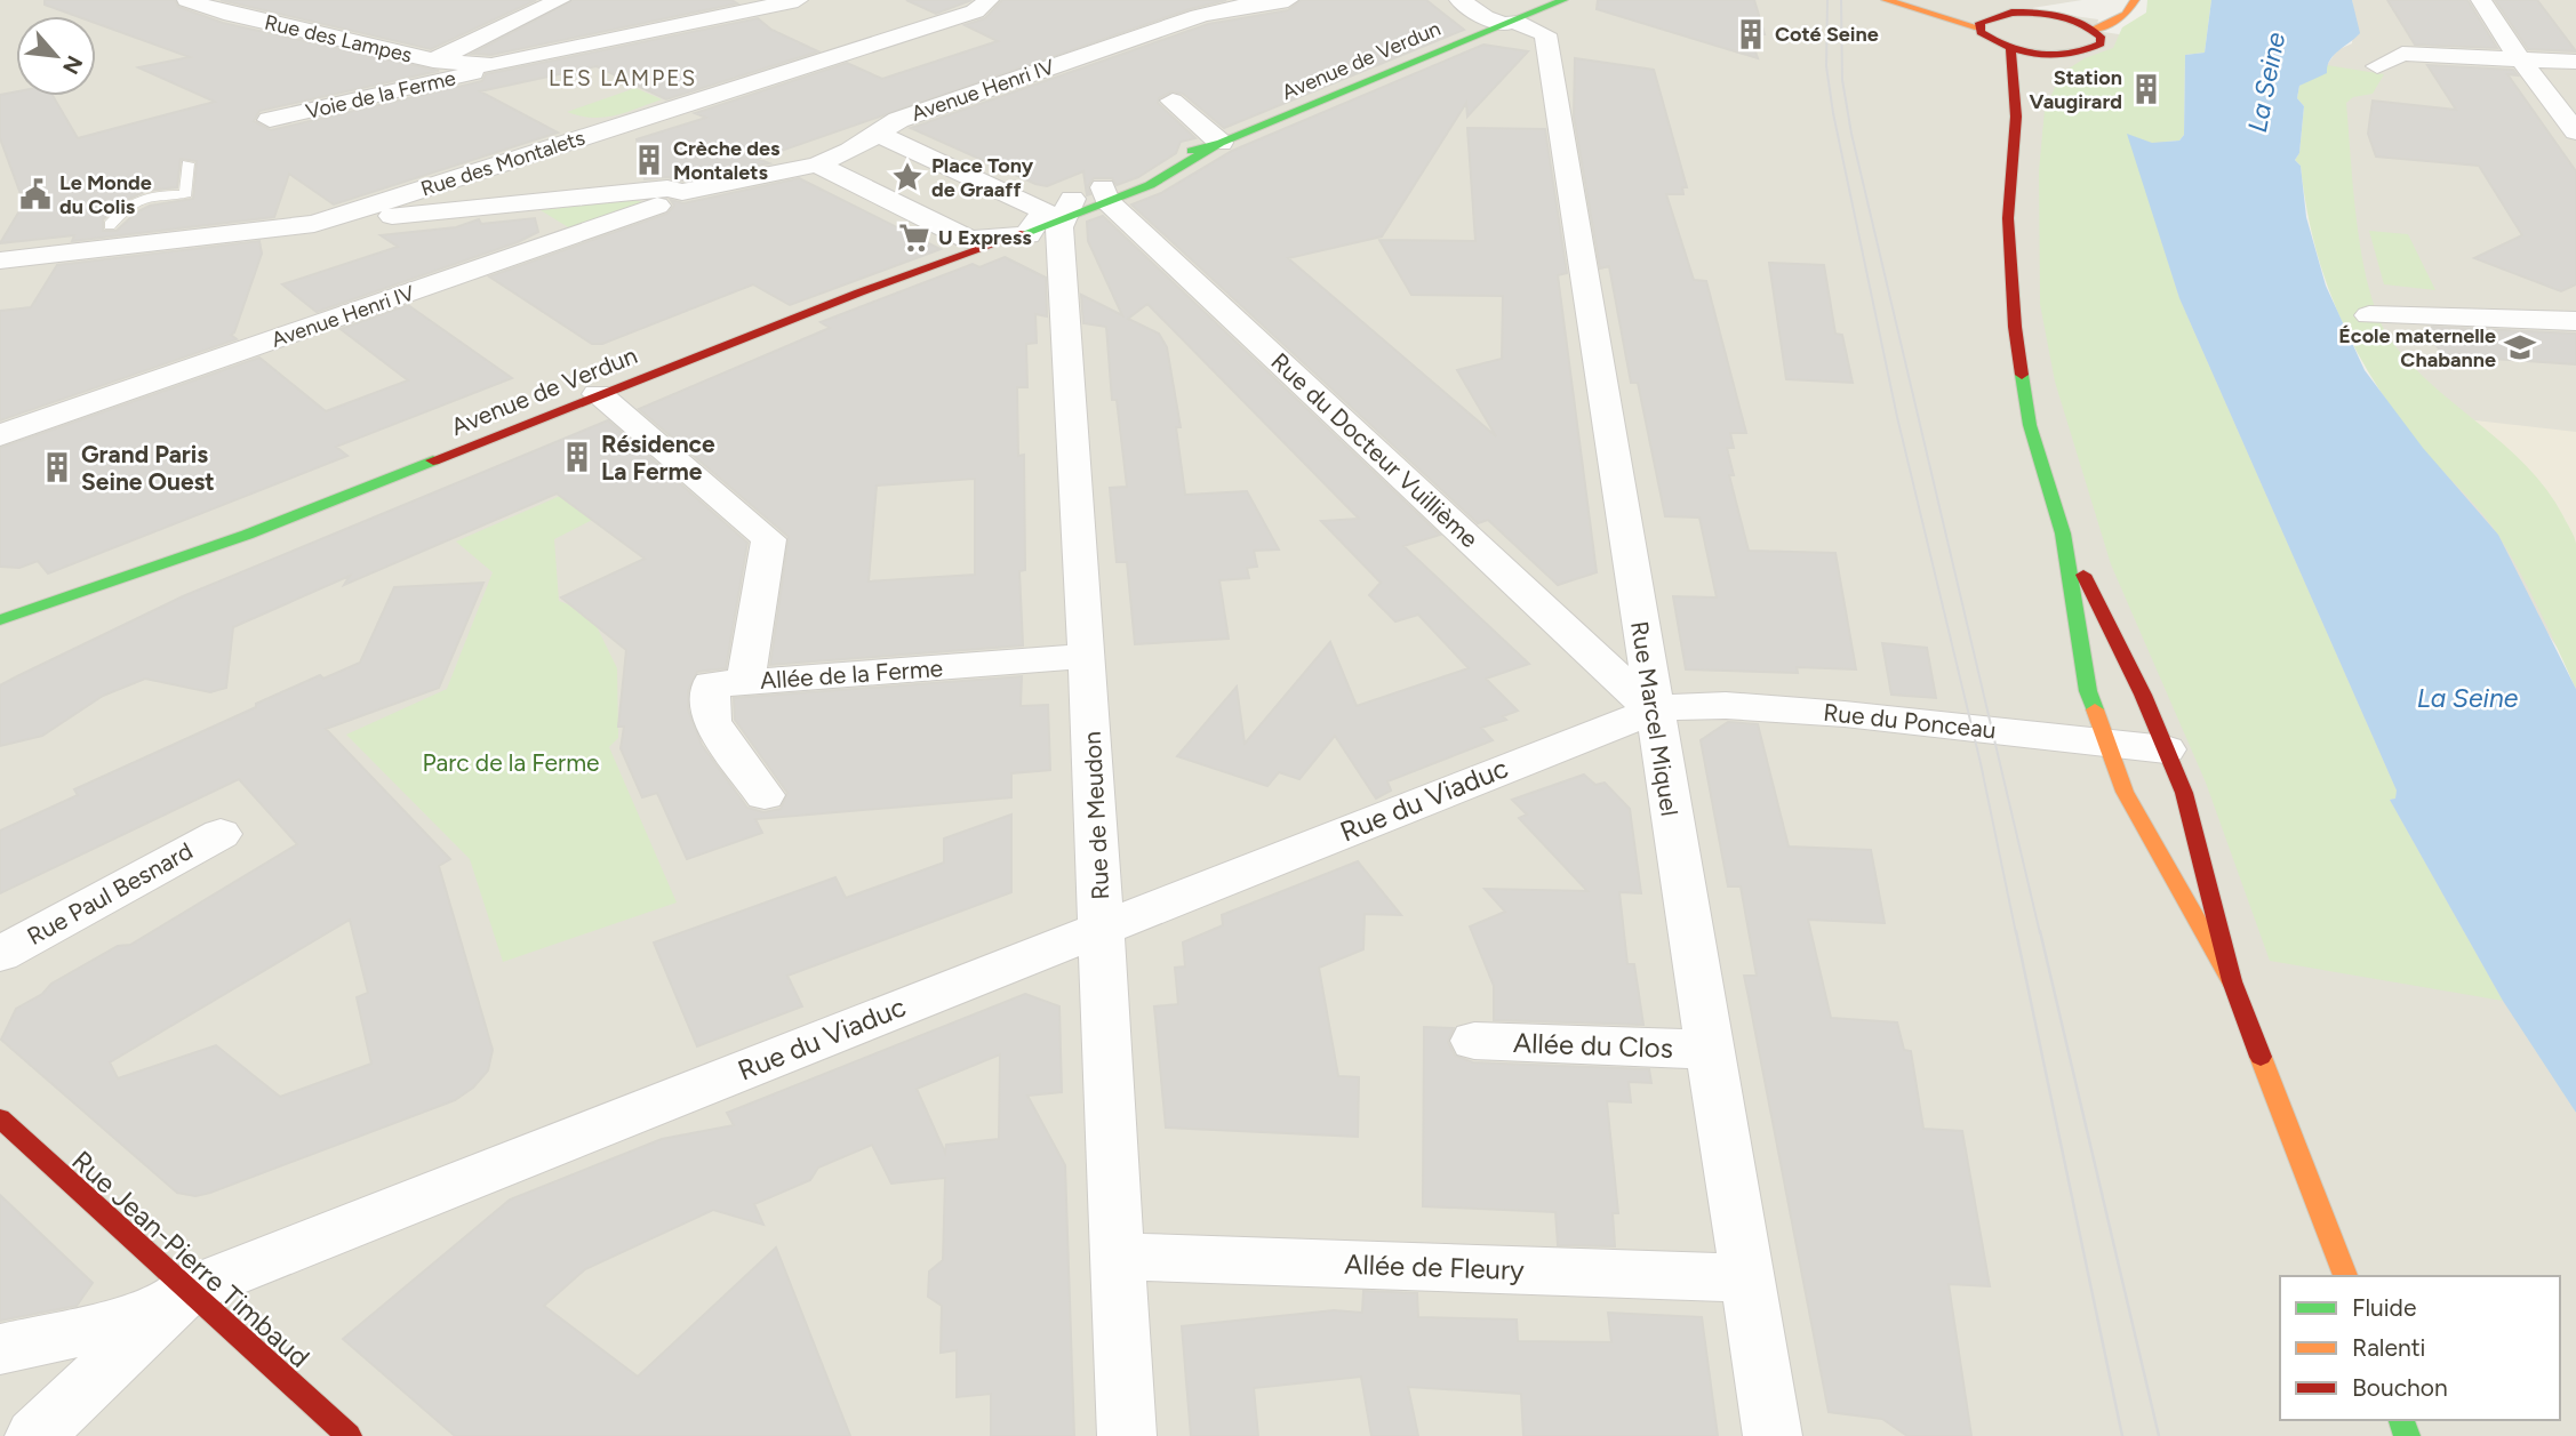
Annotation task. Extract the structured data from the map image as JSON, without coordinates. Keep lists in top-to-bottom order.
{
  "streets": {
    "main road": ["Avenue de Verdun", "Rue Jean-Pierre Timbaud"],
    "street": [
      "Rue des Lampes",
      "Avenue Henri IV",
      "Voie de la Ferme",
      "Rue des Montalets",
      "Rue du Docteur Vuillième",
      "Allée de la Ferme",
      "Rue Marcel Miquel",
      "Rue du Ponceau",
      "Rue du Viaduc",
      "Rue de Meudon",
      "Rue Paul Besnard",
      "Allée du Clos",
      "Allée de Fleury"
    ]
  },
  "crossings": [
    ["Rue des Lampes", "Voie de la Ferme"],
    ["Avenue de Verdun", "Rue du Docteur Vuillième"],
    ["Avenue de Verdun", "Allée de la Ferme"],
    ["Avenue de Verdun", "Rue Marcel Miquel"],
    ["Avenue de Verdun", "Rue de Meudon"],
    ["Avenue Henri IV", "Rue des Montalets"],
    ["Rue du Docteur Vuillième", "Rue Marcel Miquel"],
    ["Rue du Docteur Vuillième", "Rue du Ponceau"],
    ["Rue du Docteur Vuillième", "Rue du Viaduc"],
    ["Allée de la Ferme", "Rue de Meudon"],
    ["Rue Marcel Miquel", "Rue du Ponceau"],
    ["Rue Marcel Miquel", "Rue du Viaduc"],
    ["Rue Marcel Miquel", "Allée du Clos"],
    ["Rue Marcel Miquel", "Allée de Fleury"],
    ["Rue du Ponceau", "Rue du Viaduc"],
    ["Rue du Viaduc", "Rue de Meudon"],
    ["Rue du Viaduc", "Rue Jean-Pierre Timbaud"],
    ["Rue de Meudon", "Allée de Fleury"]
  ],
  "districts": ["LES LAMPES"],
  "water": ["La Seine"],
  "parks": ["Parc de la Ferme"],
  "places": {
    "building": [
      "Coté Seine",
      "Station Vaugirard",
      "Crèche des Montalets",
      "Résidence La Ferme",
      "Grand Paris Seine Ouest"
    ],
    "place": ["Place Tony de Graaff"],
    "public building": ["Le Monde du Colis"],
    "supermarket": ["U Express"],
    "school or university": ["École maternelle Chabanne"]
  },
  "legend": ["Fluide", "Ralenti", "Bouchon"],
  "north": "bottom right"
}
